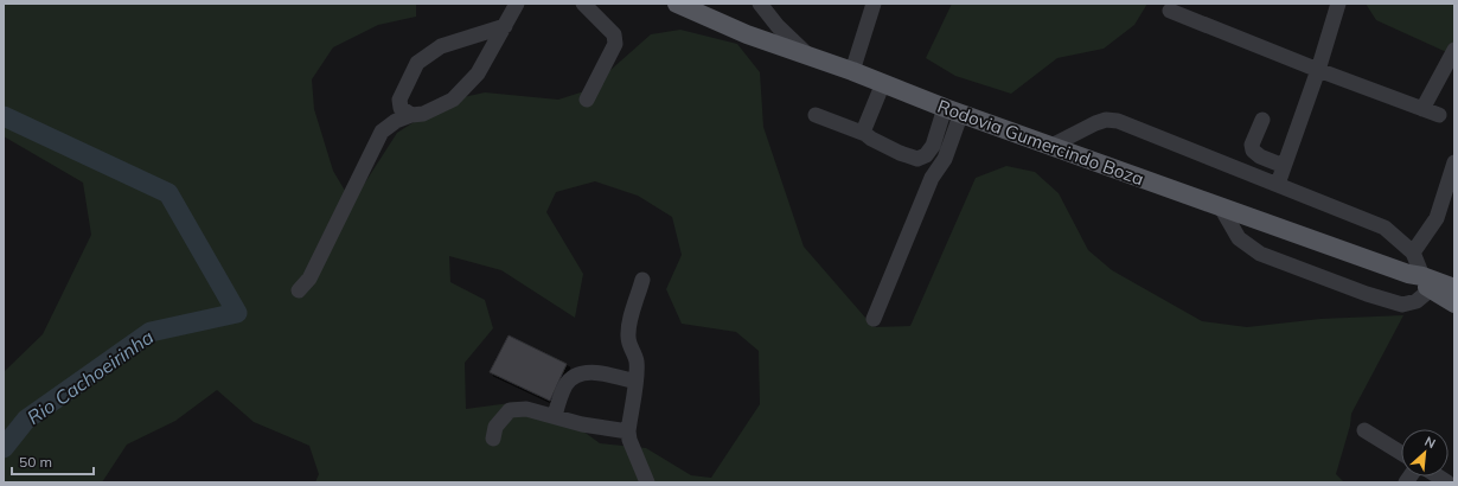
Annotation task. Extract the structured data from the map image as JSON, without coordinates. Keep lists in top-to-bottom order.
{
  "streets": {
    "main road": ["Rodovia Gumercindo Boza"]
  },
  "water": ["Rio Cachoeirinha"],
  "scale_bar": "50 m",
  "north": "top right"
}
